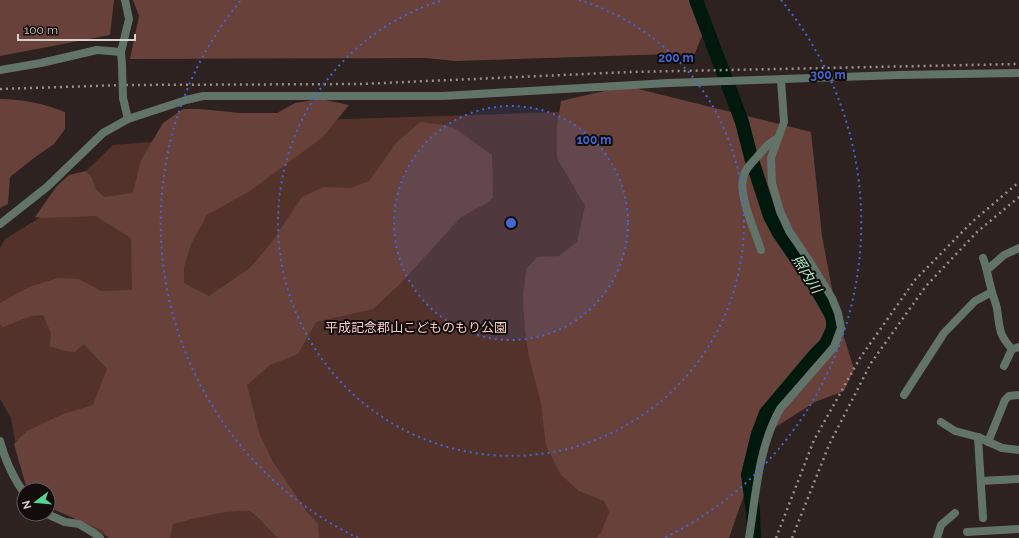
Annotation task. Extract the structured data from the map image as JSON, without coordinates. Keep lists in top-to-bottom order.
{
  "water": ["照内川"],
  "parks": ["平成記念郡山こどものもり公園"],
  "scale_bar": "100 m",
  "north": "left",
  "rings": ["200 m", "300 m", "100 m"]
}
